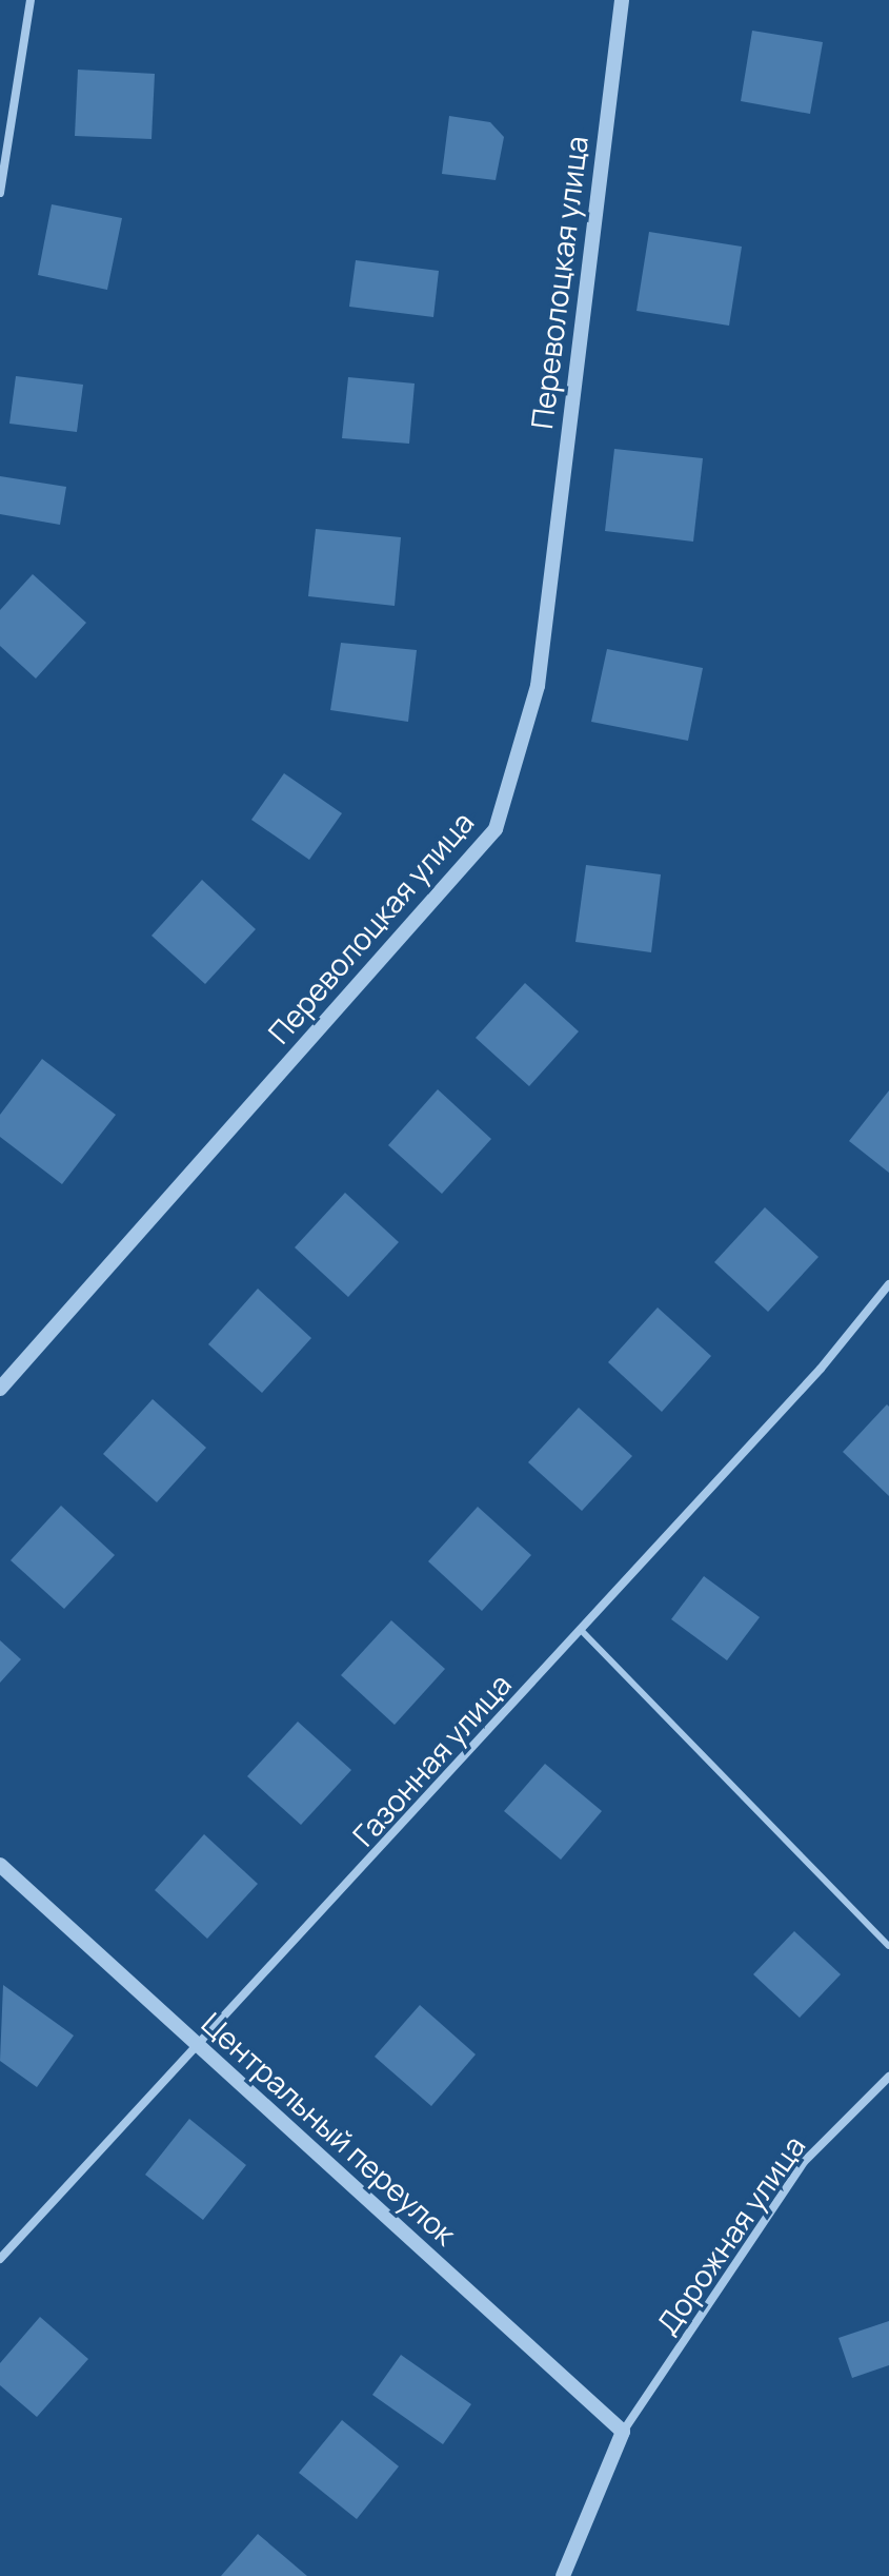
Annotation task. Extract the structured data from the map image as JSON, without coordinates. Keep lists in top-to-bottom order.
{
  "streets": {
    "street": [
      "Переволоцкая улица",
      "Газонная улица",
      "Центральный переулок",
      "Дорожная улица"
    ]
  },
  "crossings": [
    ["Газонная улица", "Центральный переулок"],
    ["Центральный переулок", "Дорожная улица"]
  ]
}
